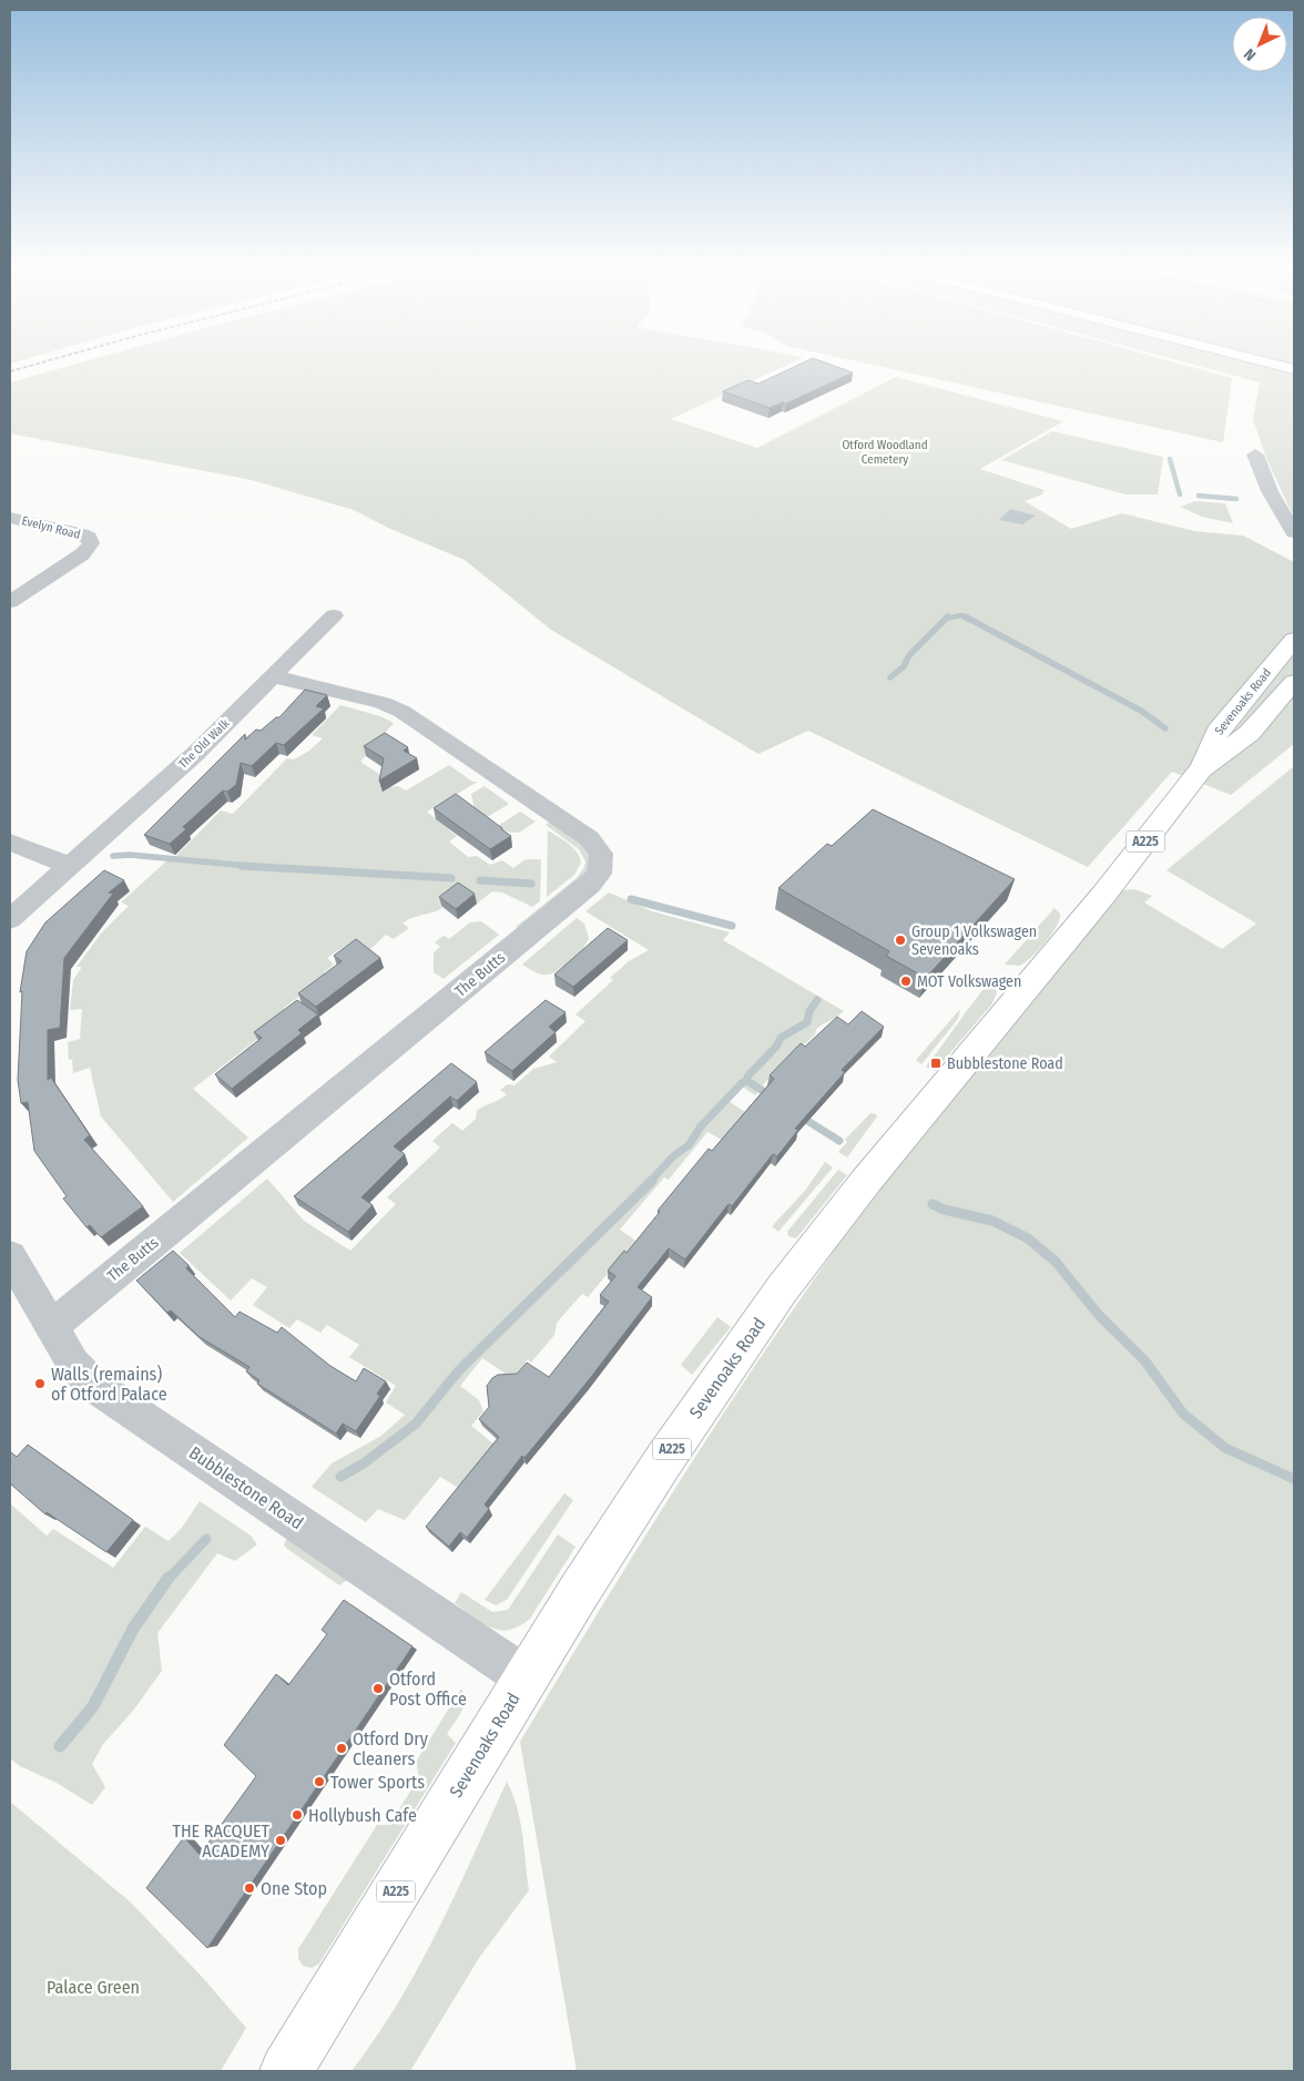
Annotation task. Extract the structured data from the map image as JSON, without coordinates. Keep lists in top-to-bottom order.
{
  "streets": {
    "main road": ["Sevenoaks Road", "A225"],
    "street": [
      "Evelyn Road",
      "The Old Walk",
      "The Butts",
      "Bubblestone Road"
    ]
  },
  "crossings": [
    ["Sevenoaks Road", "Bubblestone Road"],
    ["The Old Walk", "The Butts"],
    ["The Butts", "Bubblestone Road"]
  ],
  "parks": ["Otford Woodland Cemetery", "Palace Green"],
  "places": {
    "other": [
      "Group 1 Volkswagen Sevenoaks",
      "MOT Volkswagen",
      "Walls (remains) of Otford Palace",
      "Otford Post Office",
      "Otford Dry Cleaners",
      "Tower Sports",
      "Hollybush Cafe",
      "THE RACQUET ACADEMY",
      "One Stop"
    ],
    "transit": ["Bubblestone Road"]
  },
  "north": "bottom left"
}
